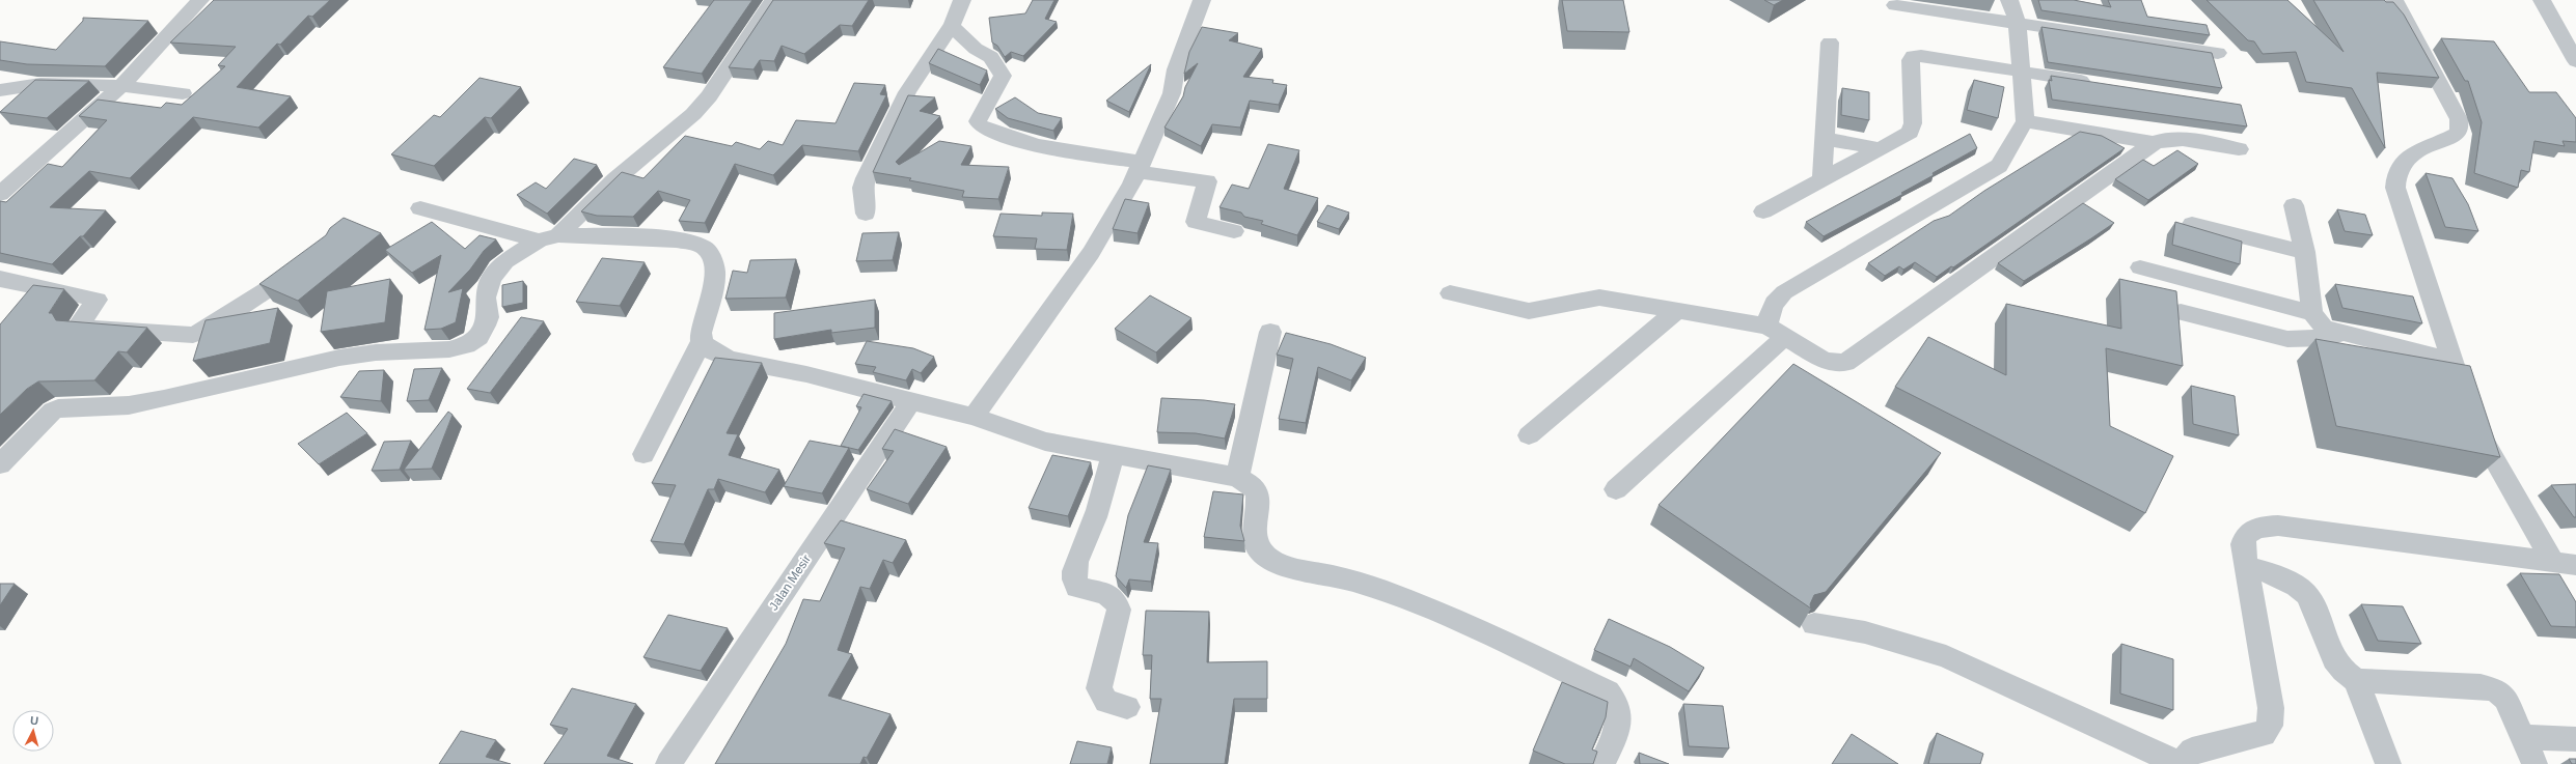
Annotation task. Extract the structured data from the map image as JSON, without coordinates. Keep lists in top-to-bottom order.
{
  "streets": {
    "street": ["Jalan Mesir"]
  },
  "north": "top"
}
